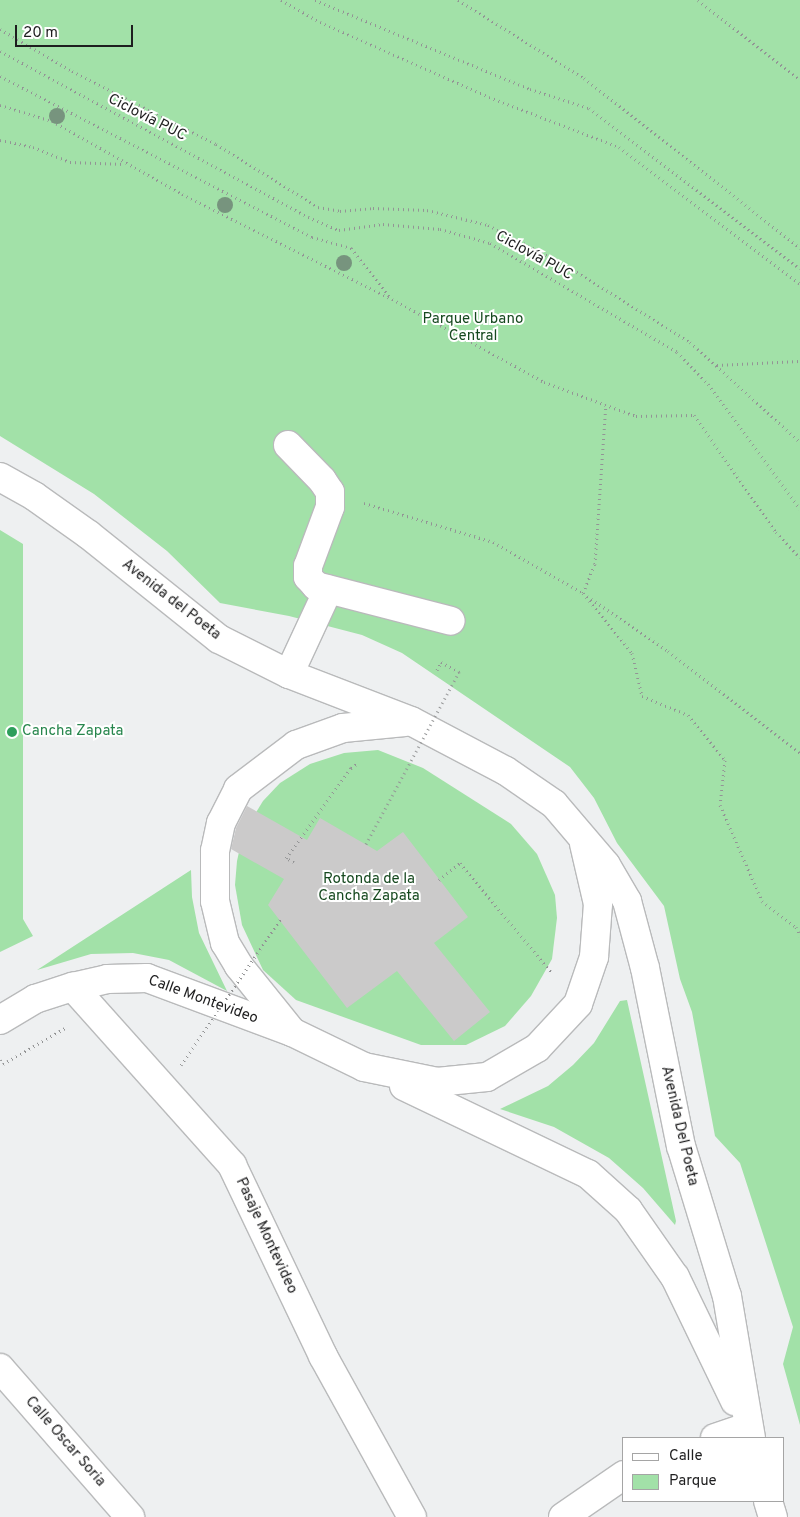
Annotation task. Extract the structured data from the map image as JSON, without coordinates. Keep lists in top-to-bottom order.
{
  "streets": {
    "main road": [
      "Avenida del Poeta",
      "Calle Montevideo",
      "Avenida Del Poeta",
      "Pasaje Montevideo",
      "Calle Oscar Soria"
    ],
    "path": ["Ciclovía PUC"]
  },
  "crossings": [
    ["Avenida del Poeta", "Avenida Del Poeta"],
    ["Calle Montevideo", "Pasaje Montevideo"]
  ],
  "parks": ["Parque Urbano Central", "Rotonda de la Cancha Zapata"],
  "places": ["Cancha Zapata"],
  "legend": ["Calle", "Parque"],
  "scale_bar": "20 m"
}
